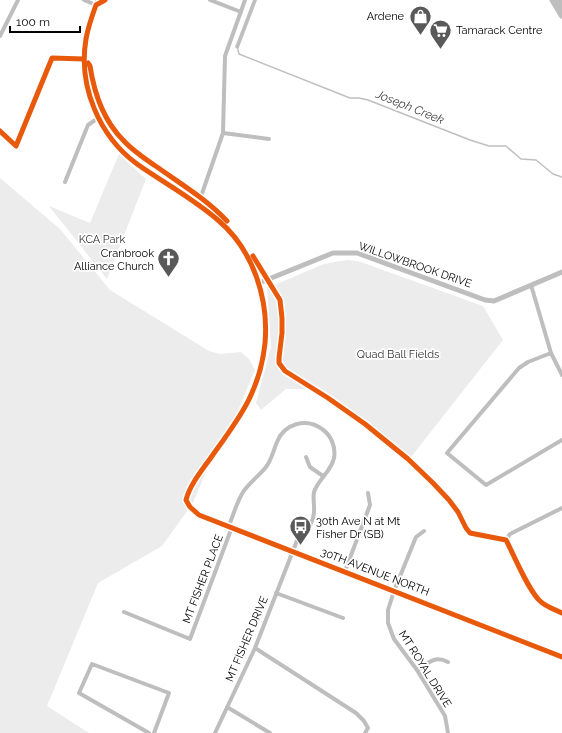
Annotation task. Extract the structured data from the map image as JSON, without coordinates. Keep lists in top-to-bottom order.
{
  "streets": {
    "street": [
      "WILLOWBROOK DRIVE",
      "30TH AVENUE NORTH",
      "MT FISHER PLACE",
      "MT FISHER DRIVE",
      "MT ROYAL DRIVE"
    ]
  },
  "crossings": [
    ["WILLOWBROOK DRIVE", "30TH AVENUE NORTH"],
    ["30TH AVENUE NORTH", "MT FISHER PLACE"],
    ["30TH AVENUE NORTH", "MT FISHER DRIVE"],
    ["30TH AVENUE NORTH", "MT ROYAL DRIVE"],
    ["MT FISHER PLACE", "MT FISHER DRIVE"]
  ],
  "water": ["Joseph Creek"],
  "parks": ["KCA Park", "Quad Ball Fields"],
  "places": {
    "shop": ["Ardene"],
    "supermarket": ["Tamarack Centre"],
    "church": ["Cranbrook Alliance Church"],
    "bus stop": ["30th Ave N at Mt Fisher Dr (SB)"]
  },
  "scale_bar": "100 m"
}
